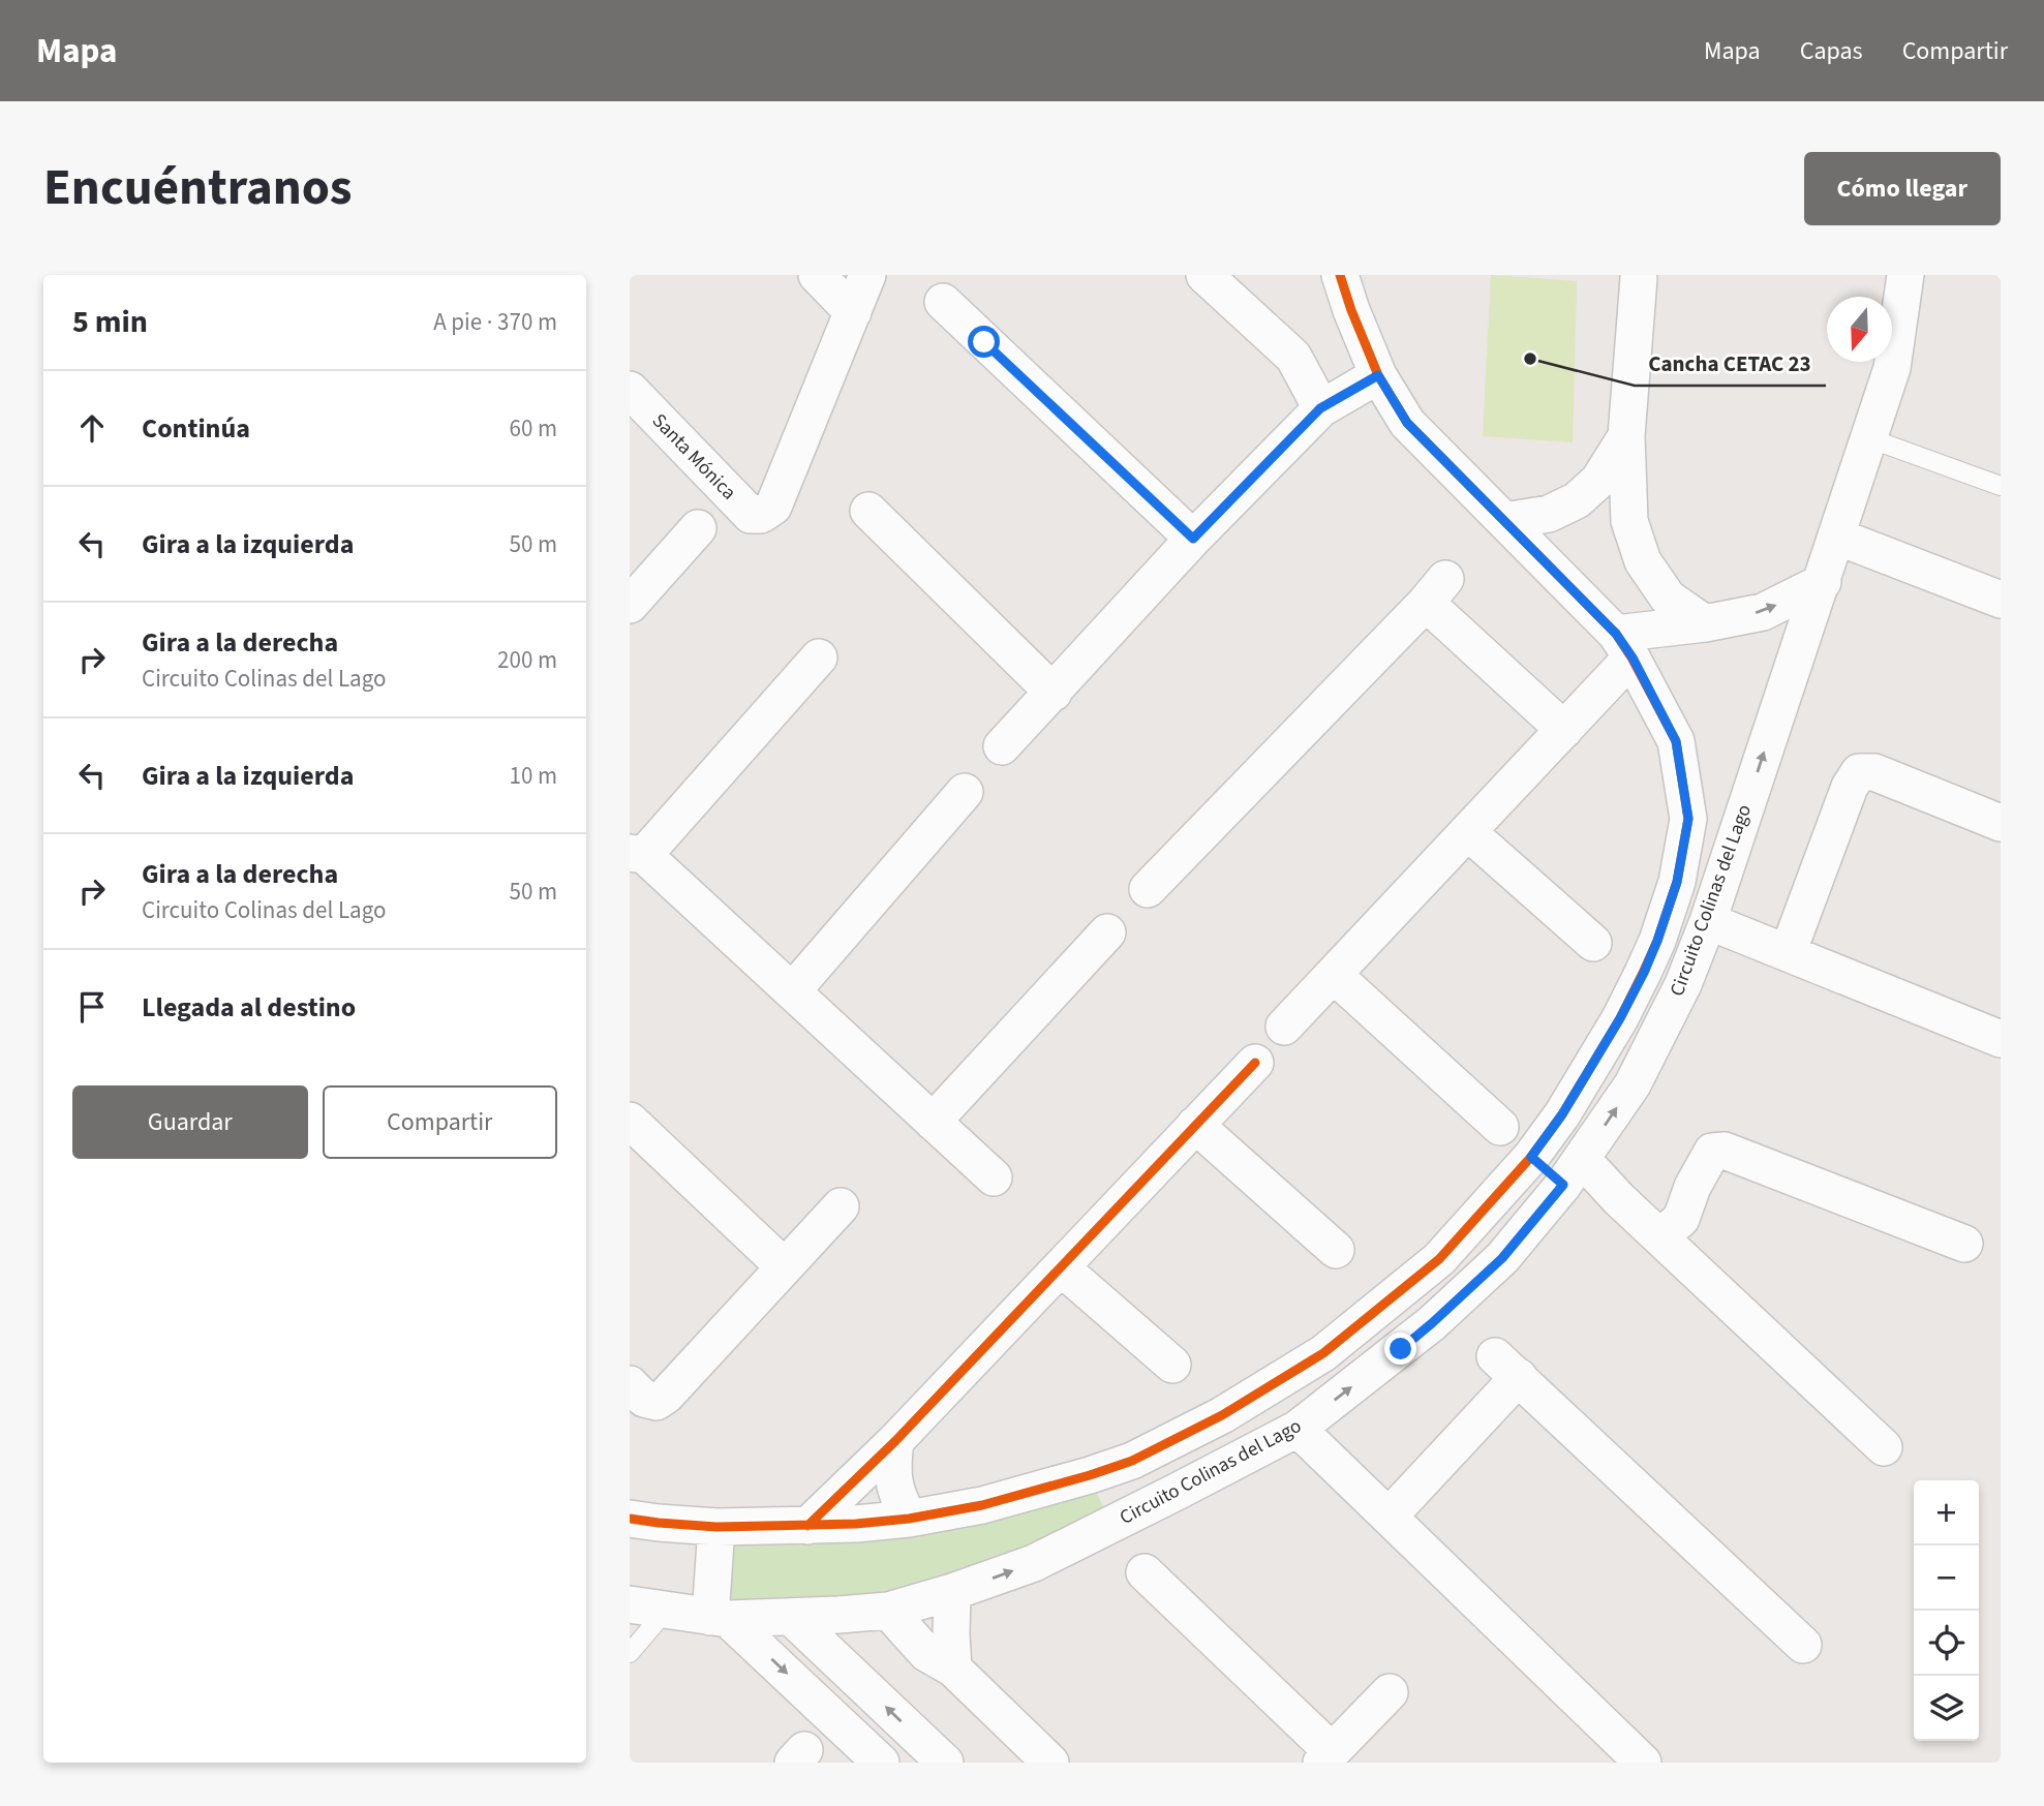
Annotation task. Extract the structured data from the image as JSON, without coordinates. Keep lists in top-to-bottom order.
{
  "streets": {
    "street": ["Santa Mónica", "Circuito Colinas del Lago"]
  },
  "places": ["Cancha CETAC 23"],
  "north": "bottom",
  "page": {
    "header": "Mapa",
    "nav": ["Mapa", "Capas", "Compartir"],
    "title": "Encuéntranos",
    "buttons": [
      "Cómo llegar",
      ["Guardar", "Compartir"]
    ],
    "heading": ["5 min", "A pie · 370 m"],
    "list": [
      ["Continúa", "60 m"],
      ["Gira a la izquierda", "50 m"],
      ["Gira a la derecha", "Circuito Colinas del Lago", "200 m"],
      ["Gira a la izquierda", "10 m"],
      ["Gira a la derecha", "Circuito Colinas del Lago", "50 m"],
      "Llegada al destino"
    ],
    "map_buttons": ["+", "−"]
  }
}
